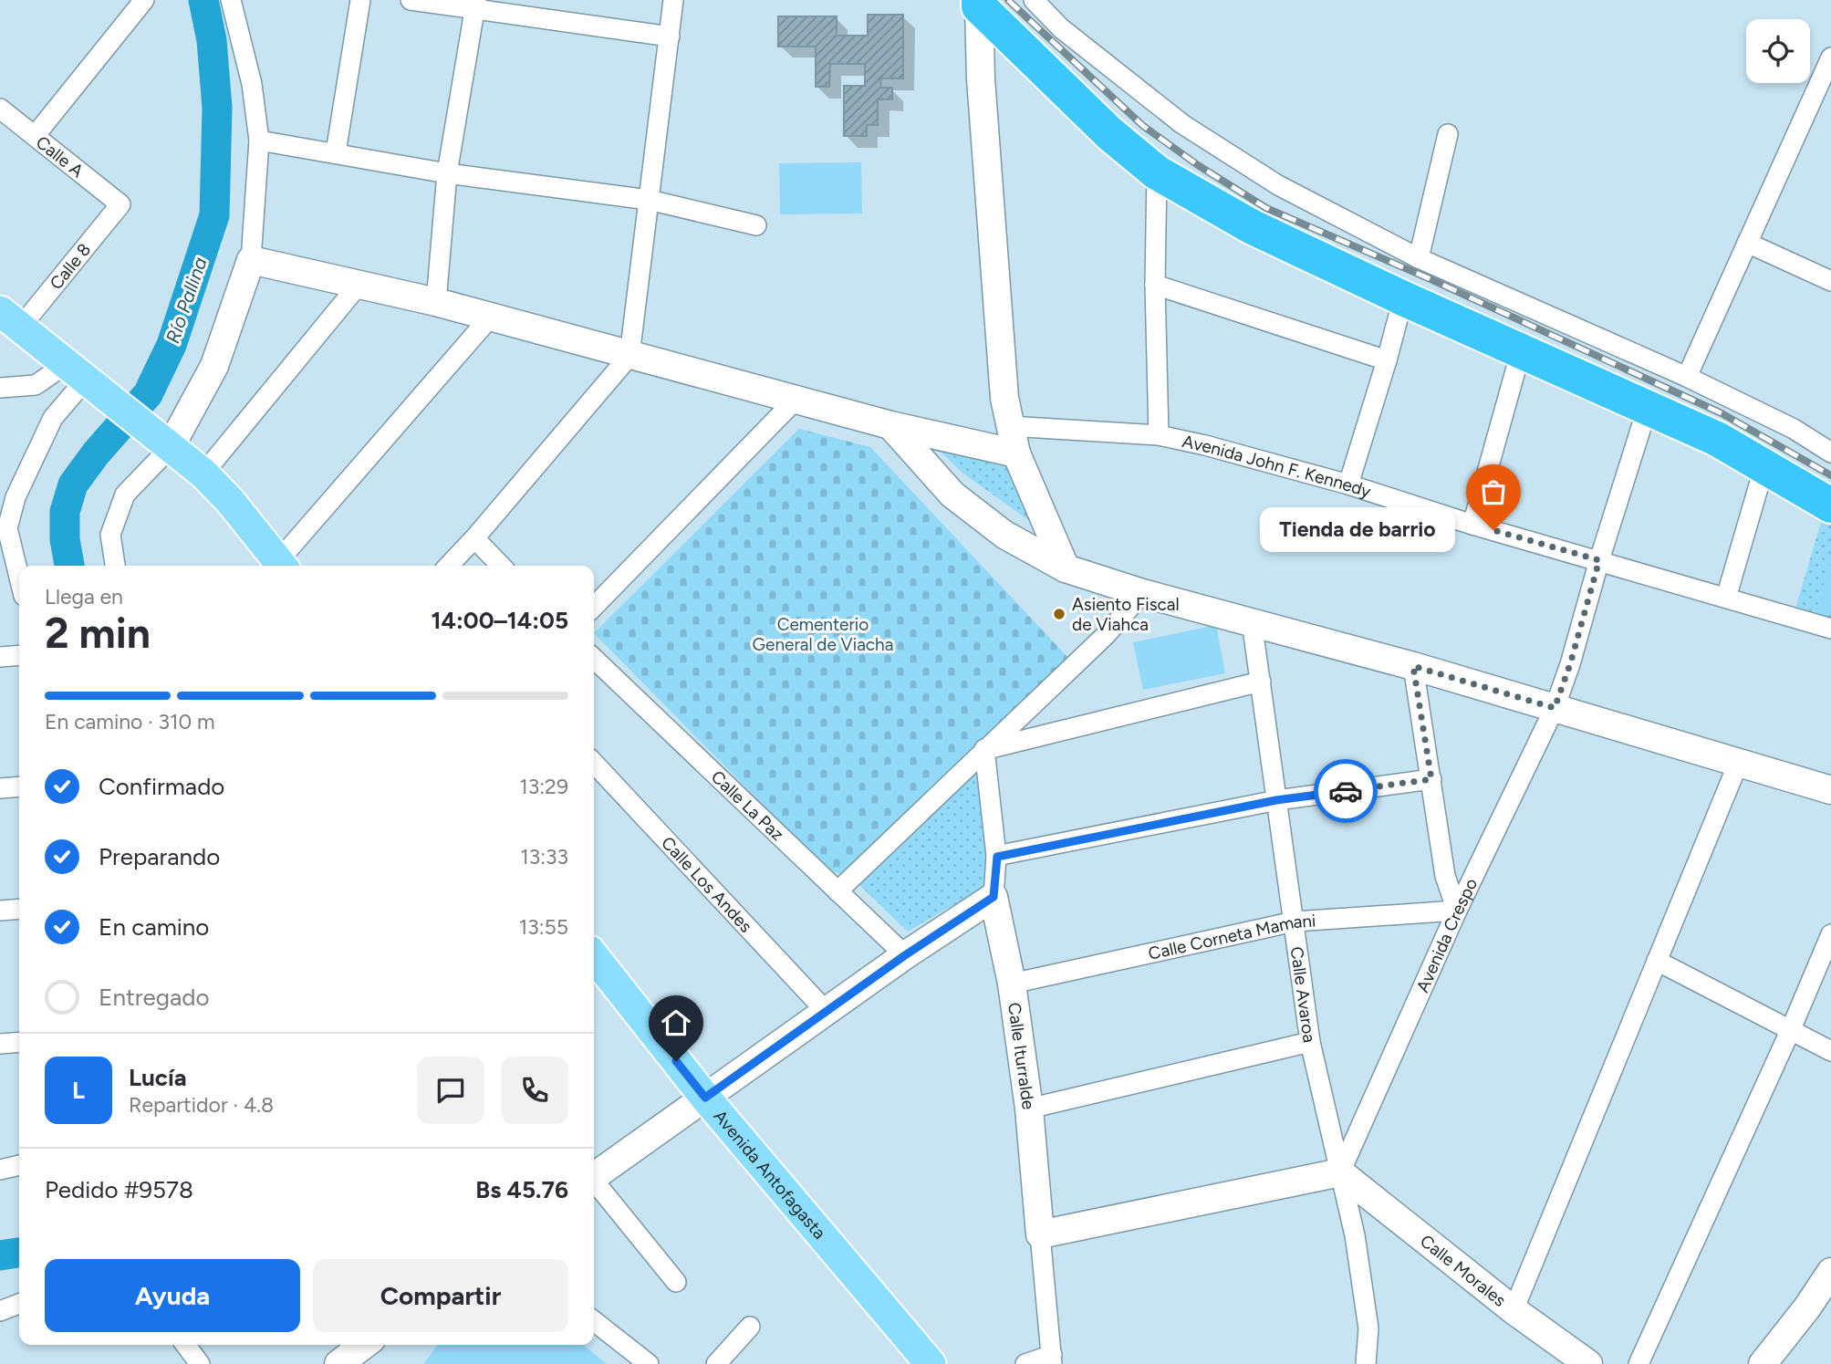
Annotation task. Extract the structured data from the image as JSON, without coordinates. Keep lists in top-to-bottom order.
{
  "streets": {
    "main road": ["Avenida Antofagasta"],
    "street": [
      "Calle A",
      "Calle 8",
      "Avenida John F. Kennedy",
      "Calle La Paz",
      "Calle Los Andes",
      "Avenida Crespo",
      "Calle Corneta Mamani",
      "Calle Avaroa",
      "Calle Iturralde",
      "Calle Morales"
    ]
  },
  "crossings": [
    ["Calle A", "Calle 8"],
    ["Avenida John F. Kennedy", "Avenida Crespo"],
    ["Avenida Crespo", "Calle Corneta Mamani"],
    ["Avenida Crespo", "Calle Avaroa"],
    ["Avenida Crespo", "Calle Morales"],
    ["Calle Corneta Mamani", "Calle Avaroa"],
    ["Calle Corneta Mamani", "Calle Iturralde"],
    ["Calle Avaroa", "Calle Morales"]
  ],
  "water": ["Río Pallina"],
  "parks": ["Cementerio General de Viacha"],
  "places": ["Tienda de barrio", "Asiento Fiscal de Viahca"],
  "page": {
    "bubble": "Tienda de barrio",
    "heading": ["2 min", "Llega en", "14:00–14:05"],
    "panel": [
      "Lucía",
      "Repartidor · 4.8",
      "Pedido #9578",
      "Bs 45.76"
    ],
    "bar": "En camino · 310 m",
    "list": [
      ["Confirmado", "13:29"],
      ["Preparando", "13:33"],
      ["En camino", "13:55"],
      "Entregado"
    ],
    "round": "L",
    "buttons": ["Ayuda", "Compartir"]
  }
}
